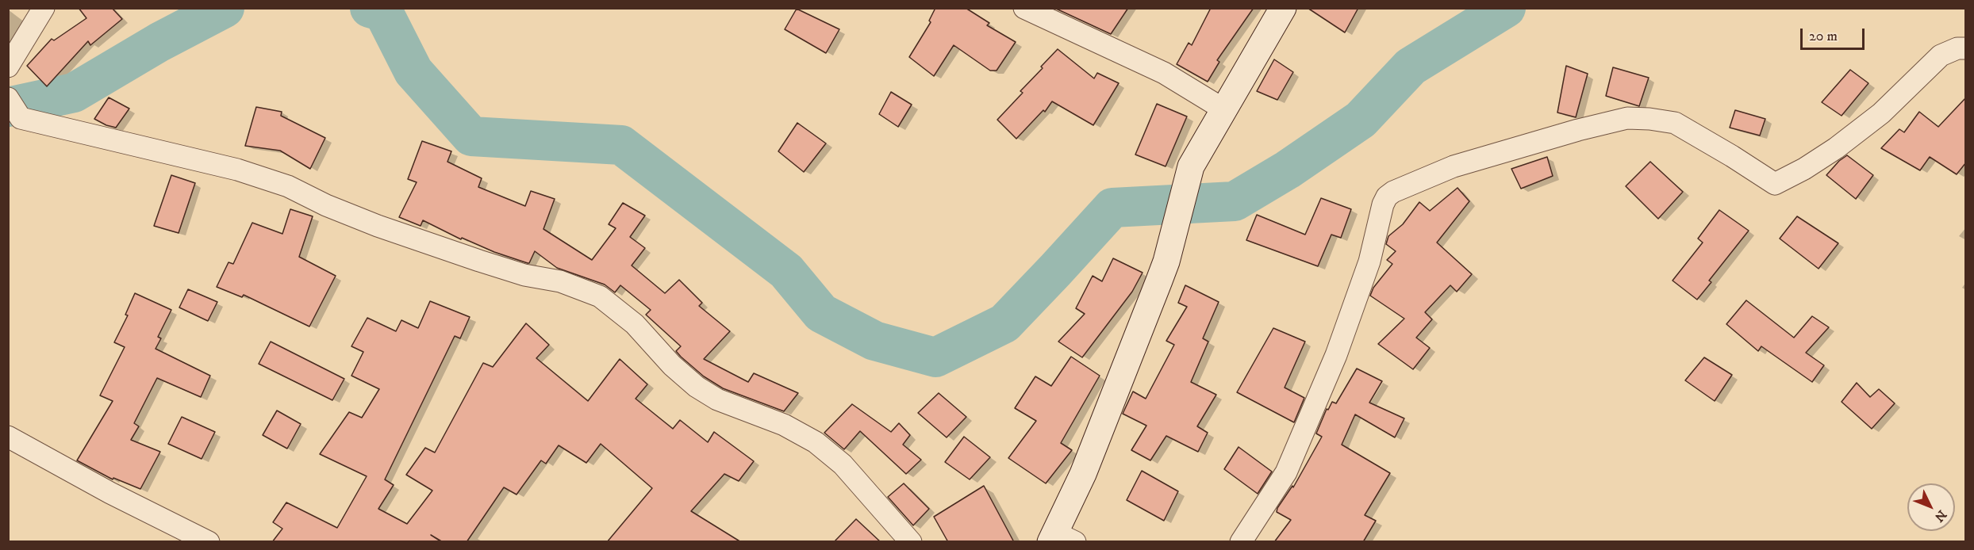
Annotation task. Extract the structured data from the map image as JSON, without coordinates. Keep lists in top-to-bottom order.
{
  "scale_bar": "20 m",
  "north": "bottom right"
}
